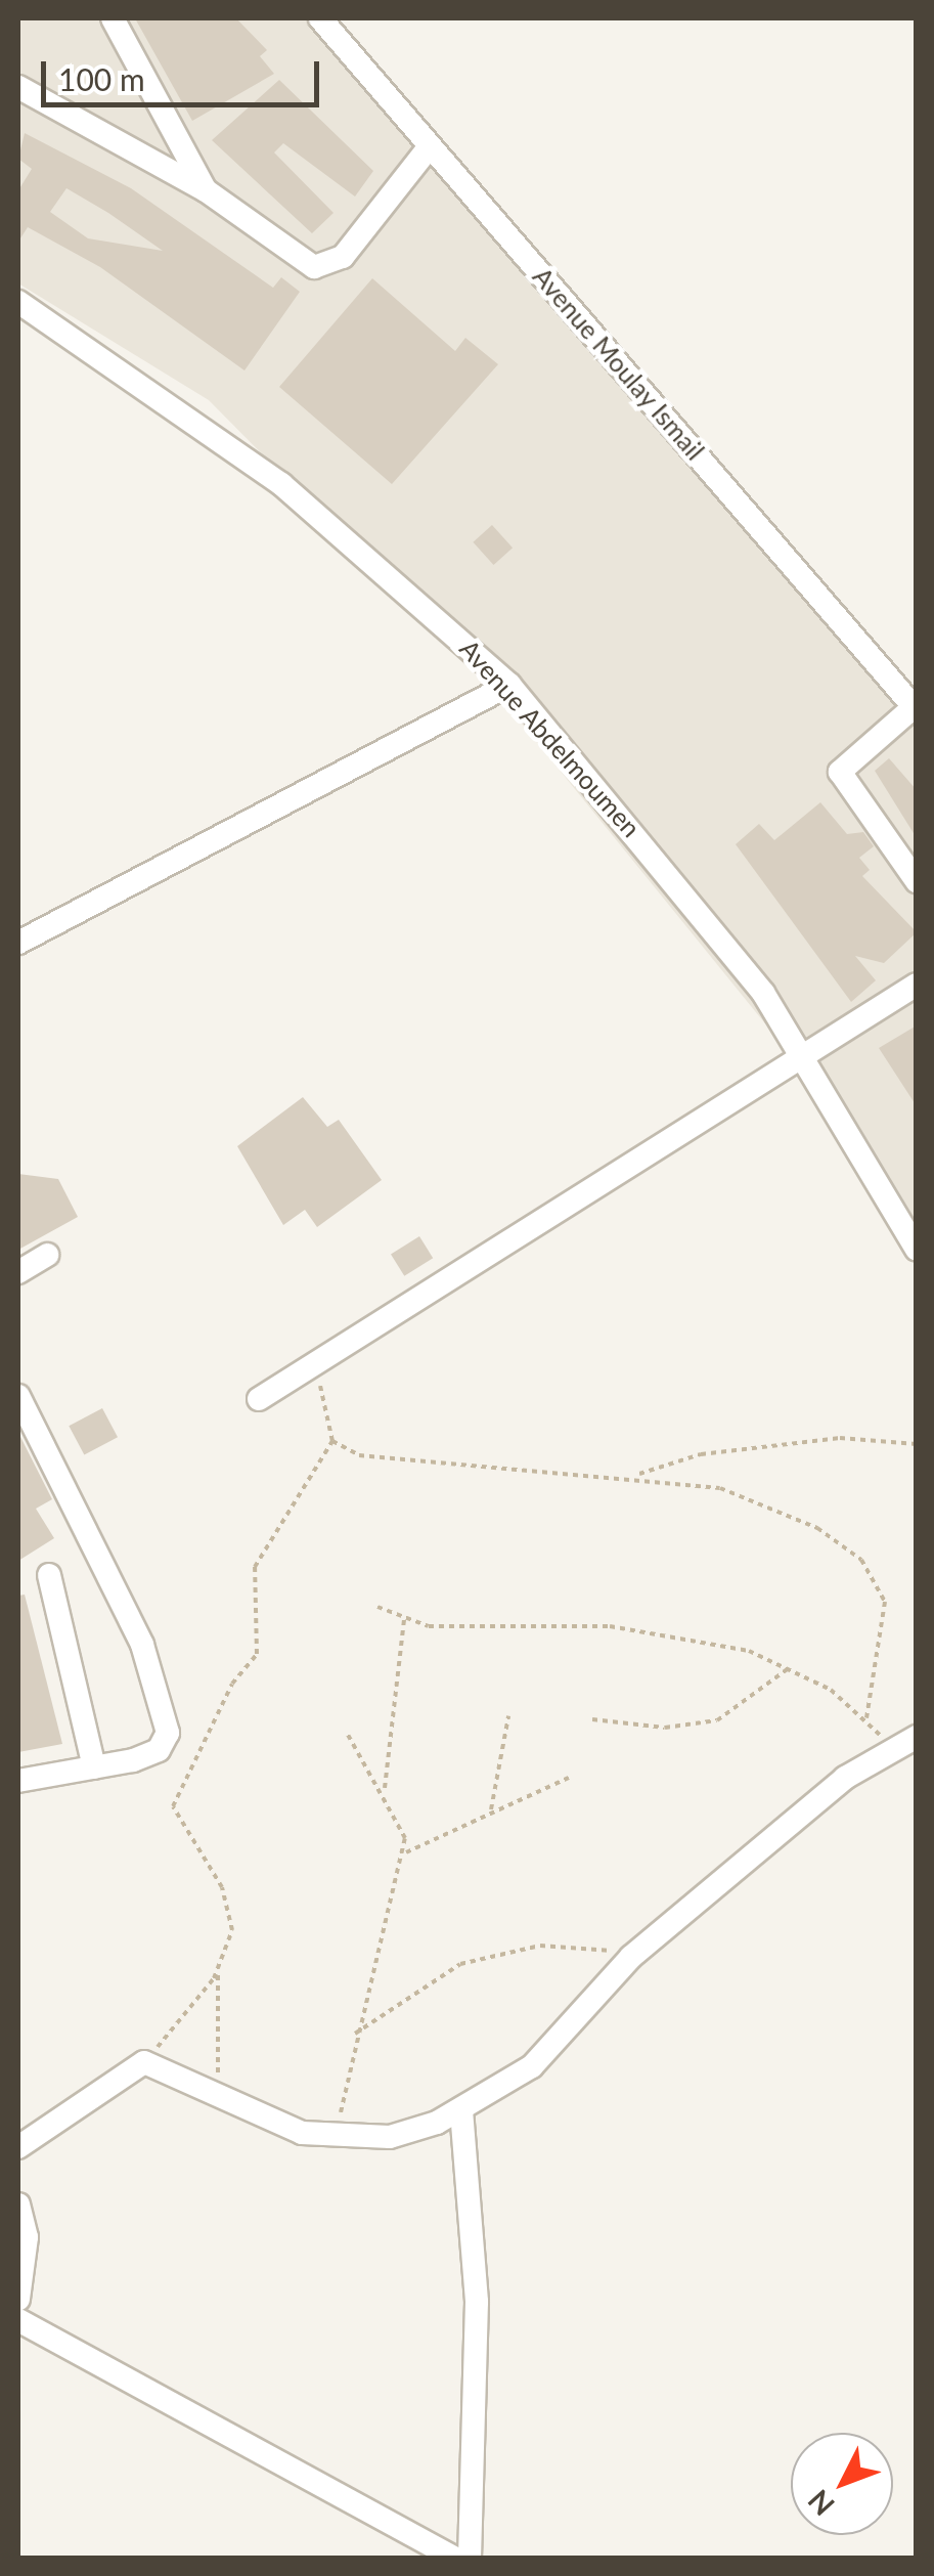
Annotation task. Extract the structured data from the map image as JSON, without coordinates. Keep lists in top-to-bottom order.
{
  "streets": {
    "street": ["Avenue Moulay Ismail", "Avenue Abdelmoumen"]
  },
  "scale_bar": "100 m",
  "north": "bottom left"
}
